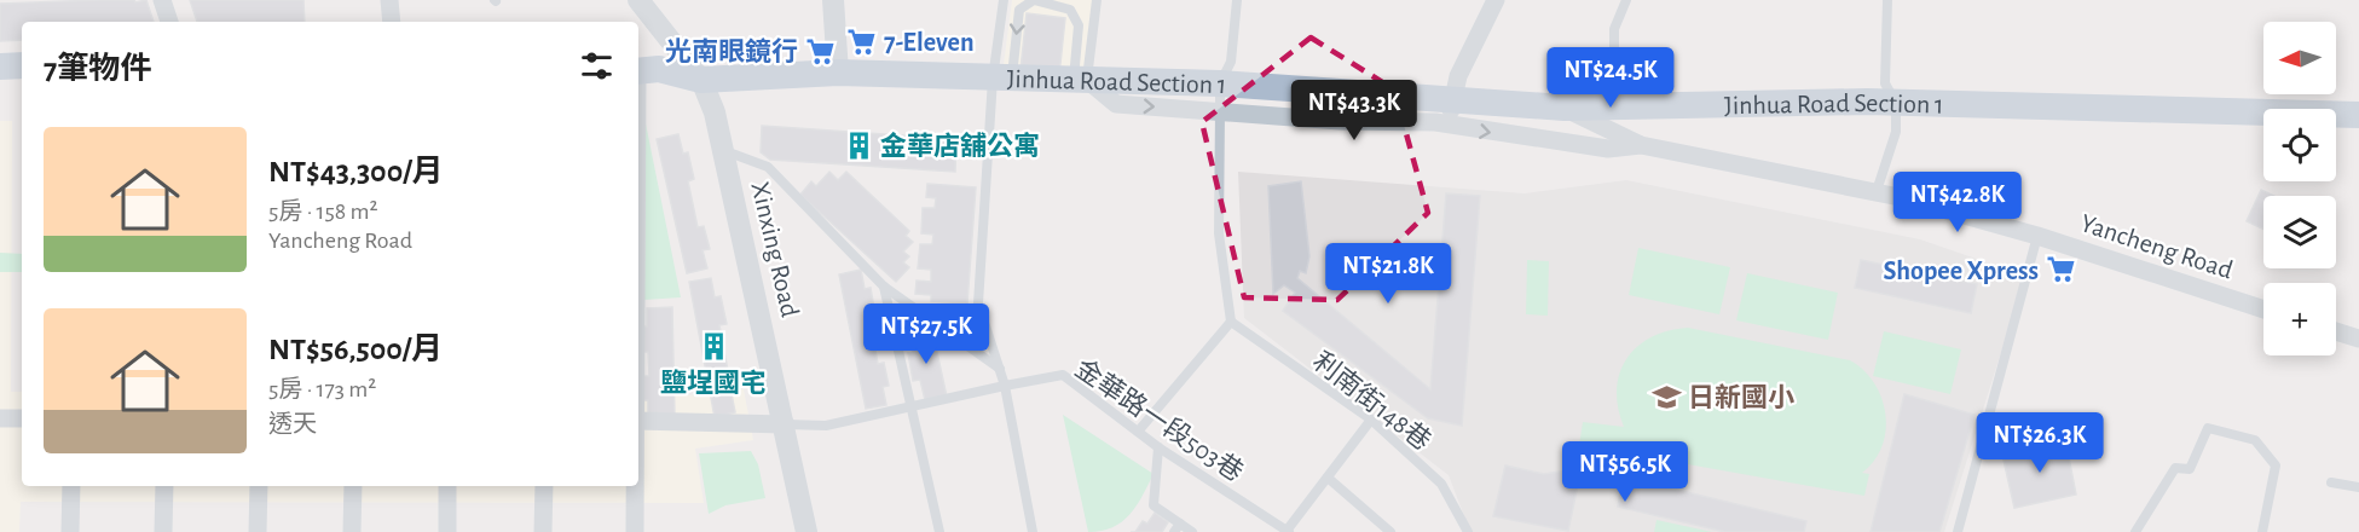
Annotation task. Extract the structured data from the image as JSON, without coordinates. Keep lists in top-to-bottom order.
{
  "streets": {
    "main road": ["Jinhua Road Section 1"],
    "street": ["Yancheng Road", "Xinxing Road"],
    "lane": ["利南街148巷", "金華路一段503巷"]
  },
  "crossings": [
    ["Jinhua Road Section 1", "Yancheng Road"],
    ["Jinhua Road Section 1", "Xinxing Road"],
    ["Xinxing Road", "金華路一段503巷"],
    ["利南街148巷", "金華路一段503巷"]
  ],
  "places": {
    "supermarket": ["7-Eleven", "光南眼鏡行", "Shopee Xpress"],
    "building": ["金華店舖公寓", "鹽埕國宅"],
    "school or university": ["日新國小"]
  },
  "north": "left",
  "page": {
    "map_buttons": "+",
    "heading": "7筆物件",
    "price": [
      "NT$24.5K",
      "NT$43.3K",
      "NT$42.8K",
      "NT$21.8K",
      "NT$27.5K",
      "NT$26.3K",
      "NT$56.5K"
    ],
    "list": [
      {
        "name": "NT$43,300/月",
        "note": "5房 · 158 m² · Yancheng Road"
      },
      {
        "name": "NT$56,500/月",
        "note": "5房 · 173 m² · 透天"
      }
    ]
  }
}
